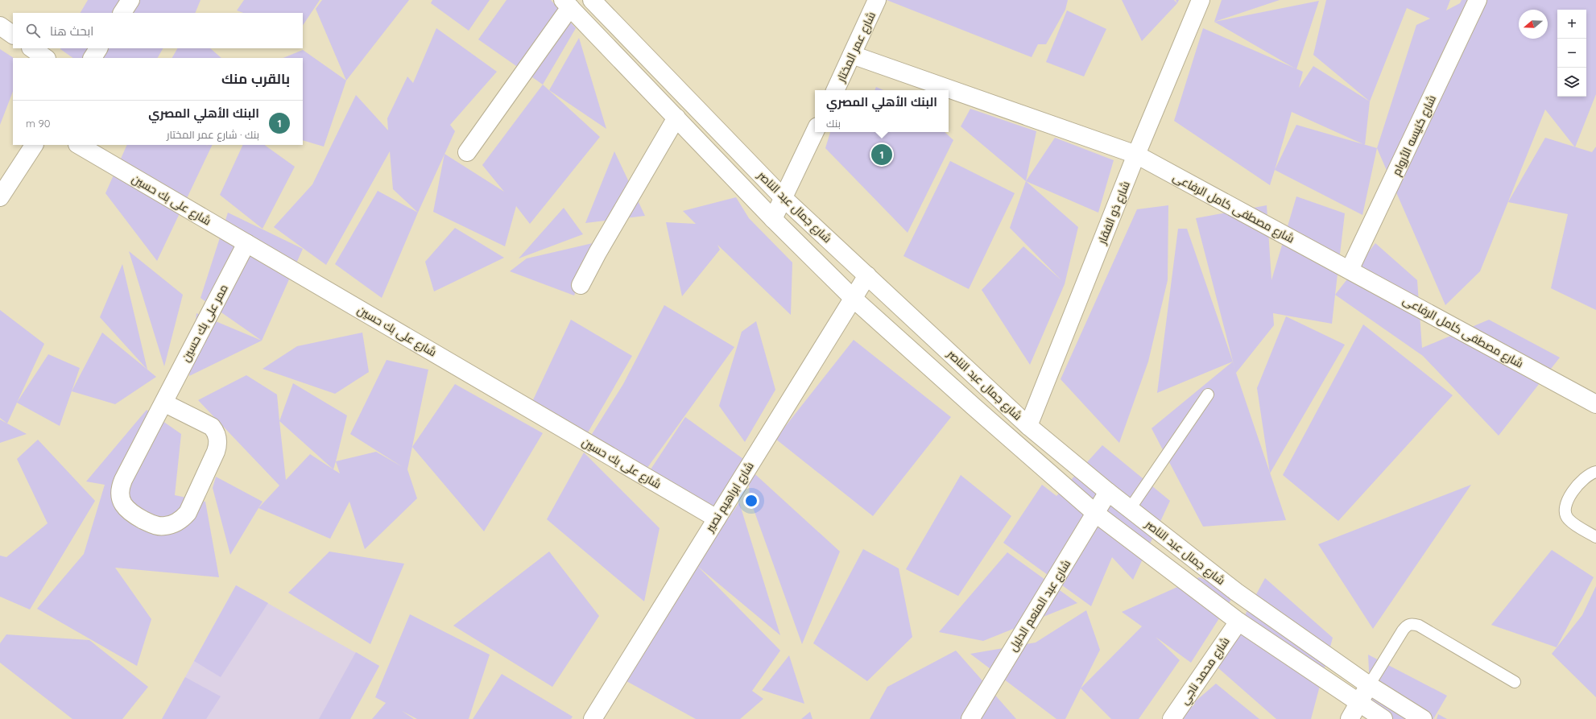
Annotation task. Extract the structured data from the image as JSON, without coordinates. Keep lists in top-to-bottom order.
{
  "streets": {
    "street": [
      "شارع عمر المختار",
      "شارع كنيسه الأروام",
      "شارع على بك حسين",
      "شارع جمال عبد الناصر",
      "شارع مصطفى كامل الرفاعى",
      "شارع ذو الفقار",
      "ممر على بك حسين",
      "شارع ابراهيم نصير",
      "شارع عبد المنعم الدليل",
      "شارع محمد ناجي"
    ]
  },
  "crossings": [
    ["شارع عمر المختار", "شارع مصطفى كامل الرفاعى"],
    ["شارع كنيسه الأروام", "شارع مصطفى كامل الرفاعى"],
    ["شارع على بك حسين", "ممر على بك حسين"],
    ["شارع على بك حسين", "شارع ابراهيم نصير"],
    ["شارع جمال عبد الناصر", "شارع ذو الفقار"],
    ["شارع جمال عبد الناصر", "شارع ابراهيم نصير"],
    ["شارع جمال عبد الناصر", "شارع عبد المنعم الدليل"],
    ["شارع جمال عبد الناصر", "شارع محمد ناجي"],
    ["شارع مصطفى كامل الرفاعى", "شارع ذو الفقار"]
  ],
  "north": "left",
  "page": {
    "map_buttons": ["+", "−"],
    "search": "ابحث هنا",
    "heading": "بالقرب منك",
    "popup": ["البنك الأهلي المصري", "بنك"],
    "list": [
      {
        "mark": "1",
        "name": "البنك الأهلي المصري",
        "note": "بنك · شارع عمر المختار",
        "value": "90 m"
      }
    ],
    "pins": "1"
  }
}
